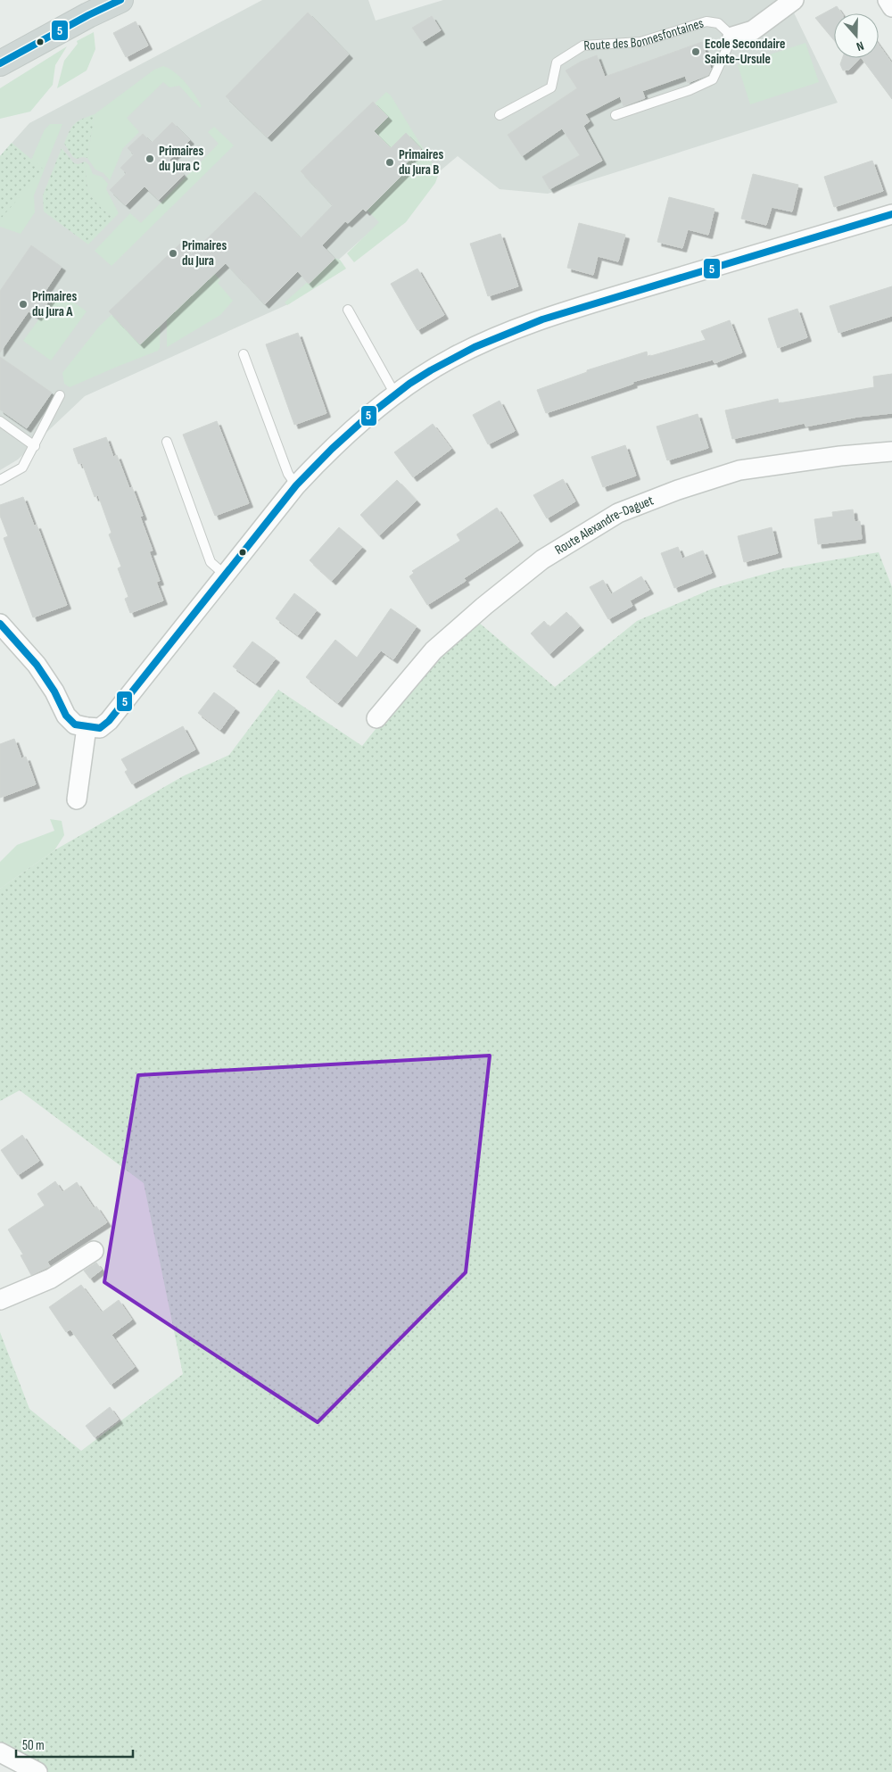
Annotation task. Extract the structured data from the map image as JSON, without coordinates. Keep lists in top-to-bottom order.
{
  "streets": {
    "street": ["Route Alexandre-Daguet"],
    "lane": ["Route des Bonnesfontaines"]
  },
  "places": [
    "Ecole Secondaire Sainte-Ursule",
    "Primaires du Jura C",
    "Primaires du Jura B",
    "Primaires du Jura",
    "Primaires du Jura A"
  ],
  "lines": ["transit line 5"],
  "scale_bar": "50 m",
  "north": "bottom"
}
